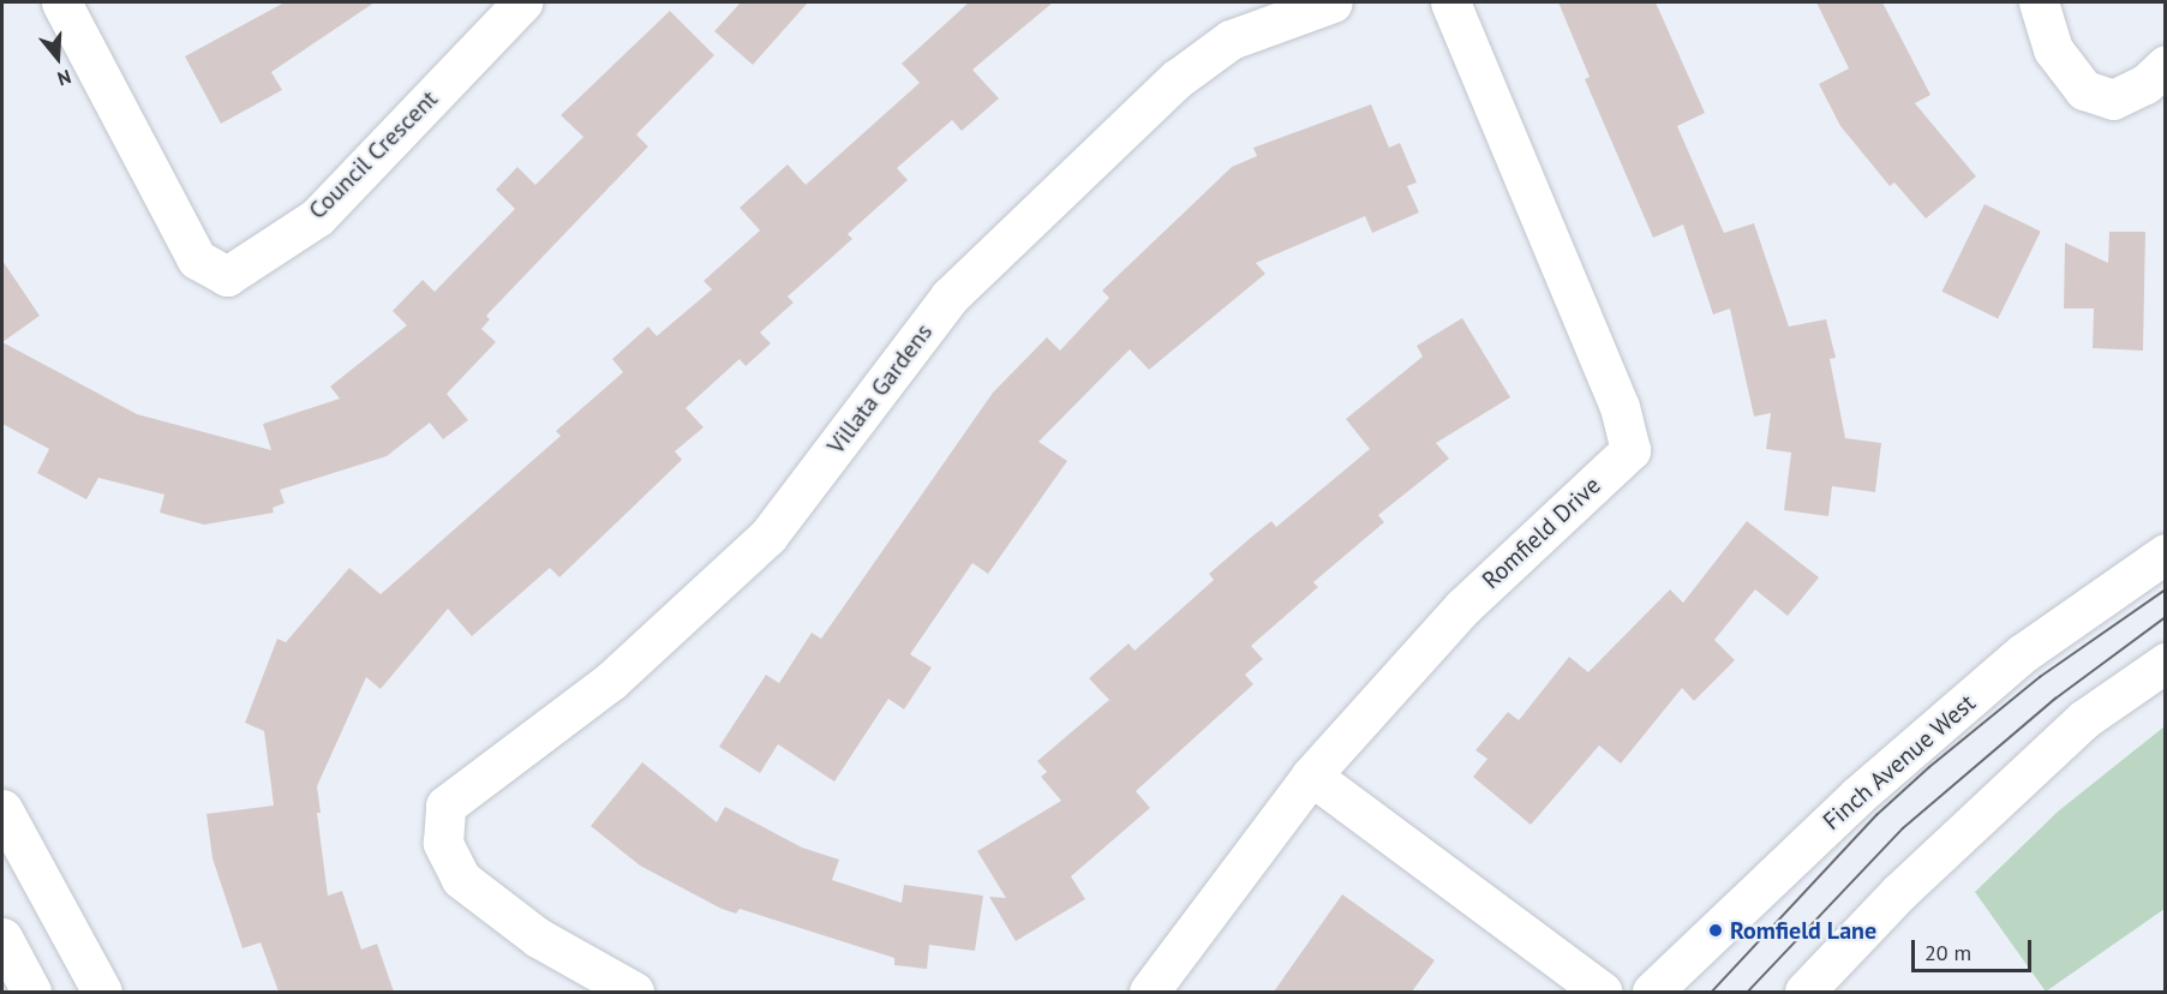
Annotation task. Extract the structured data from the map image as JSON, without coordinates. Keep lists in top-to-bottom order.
{
  "streets": {
    "street": [
      "Council Crescent",
      "Villata Gardens",
      "Romfield Drive",
      "Finch Avenue West"
    ]
  },
  "places": ["Romfield Lane"],
  "scale_bar": "20 m",
  "north": "bottom"
}
